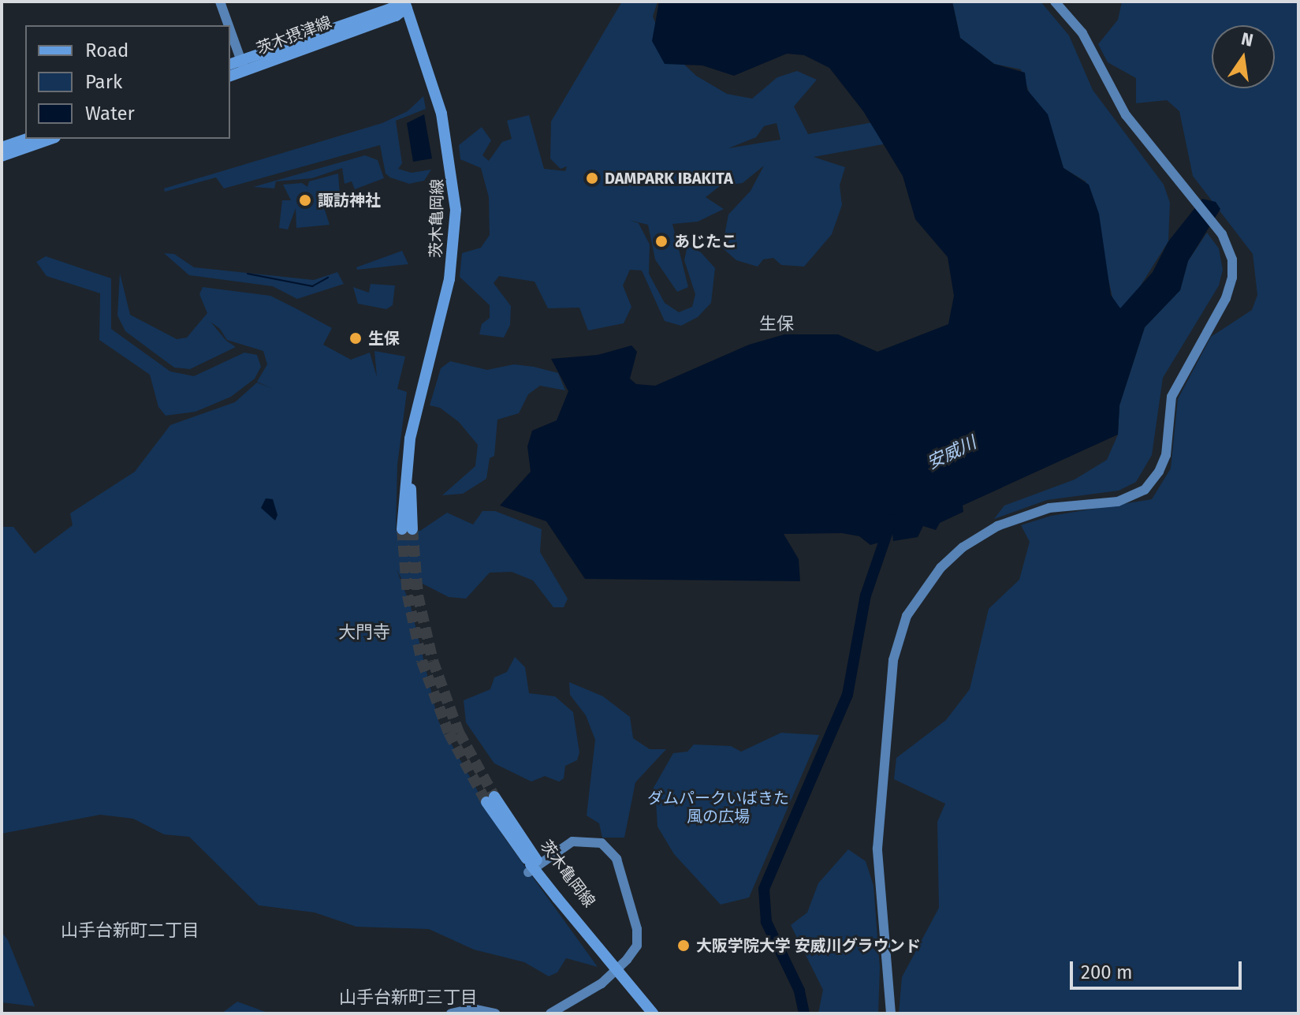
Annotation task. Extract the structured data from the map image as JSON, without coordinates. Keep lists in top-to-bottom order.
{
  "streets": {
    "main road": ["茨木摂津線", "茨木亀岡線"]
  },
  "crossings": [
    ["茨木摂津線", "茨木亀岡線"]
  ],
  "districts": [
    "生保",
    "大門寺",
    "山手台新町二丁目",
    "山手台新町三丁目"
  ],
  "water": ["安威川"],
  "parks": ["ダムパークいばきた 風の広場"],
  "places": [
    "DAMPARK IBAKITA",
    "諏訪神社",
    "あじたこ",
    "生保",
    "大阪学院大学 安威川グラウンド"
  ],
  "legend": ["Road", "Park", "Water"],
  "scale_bar": "200 m",
  "north": "top"
}
